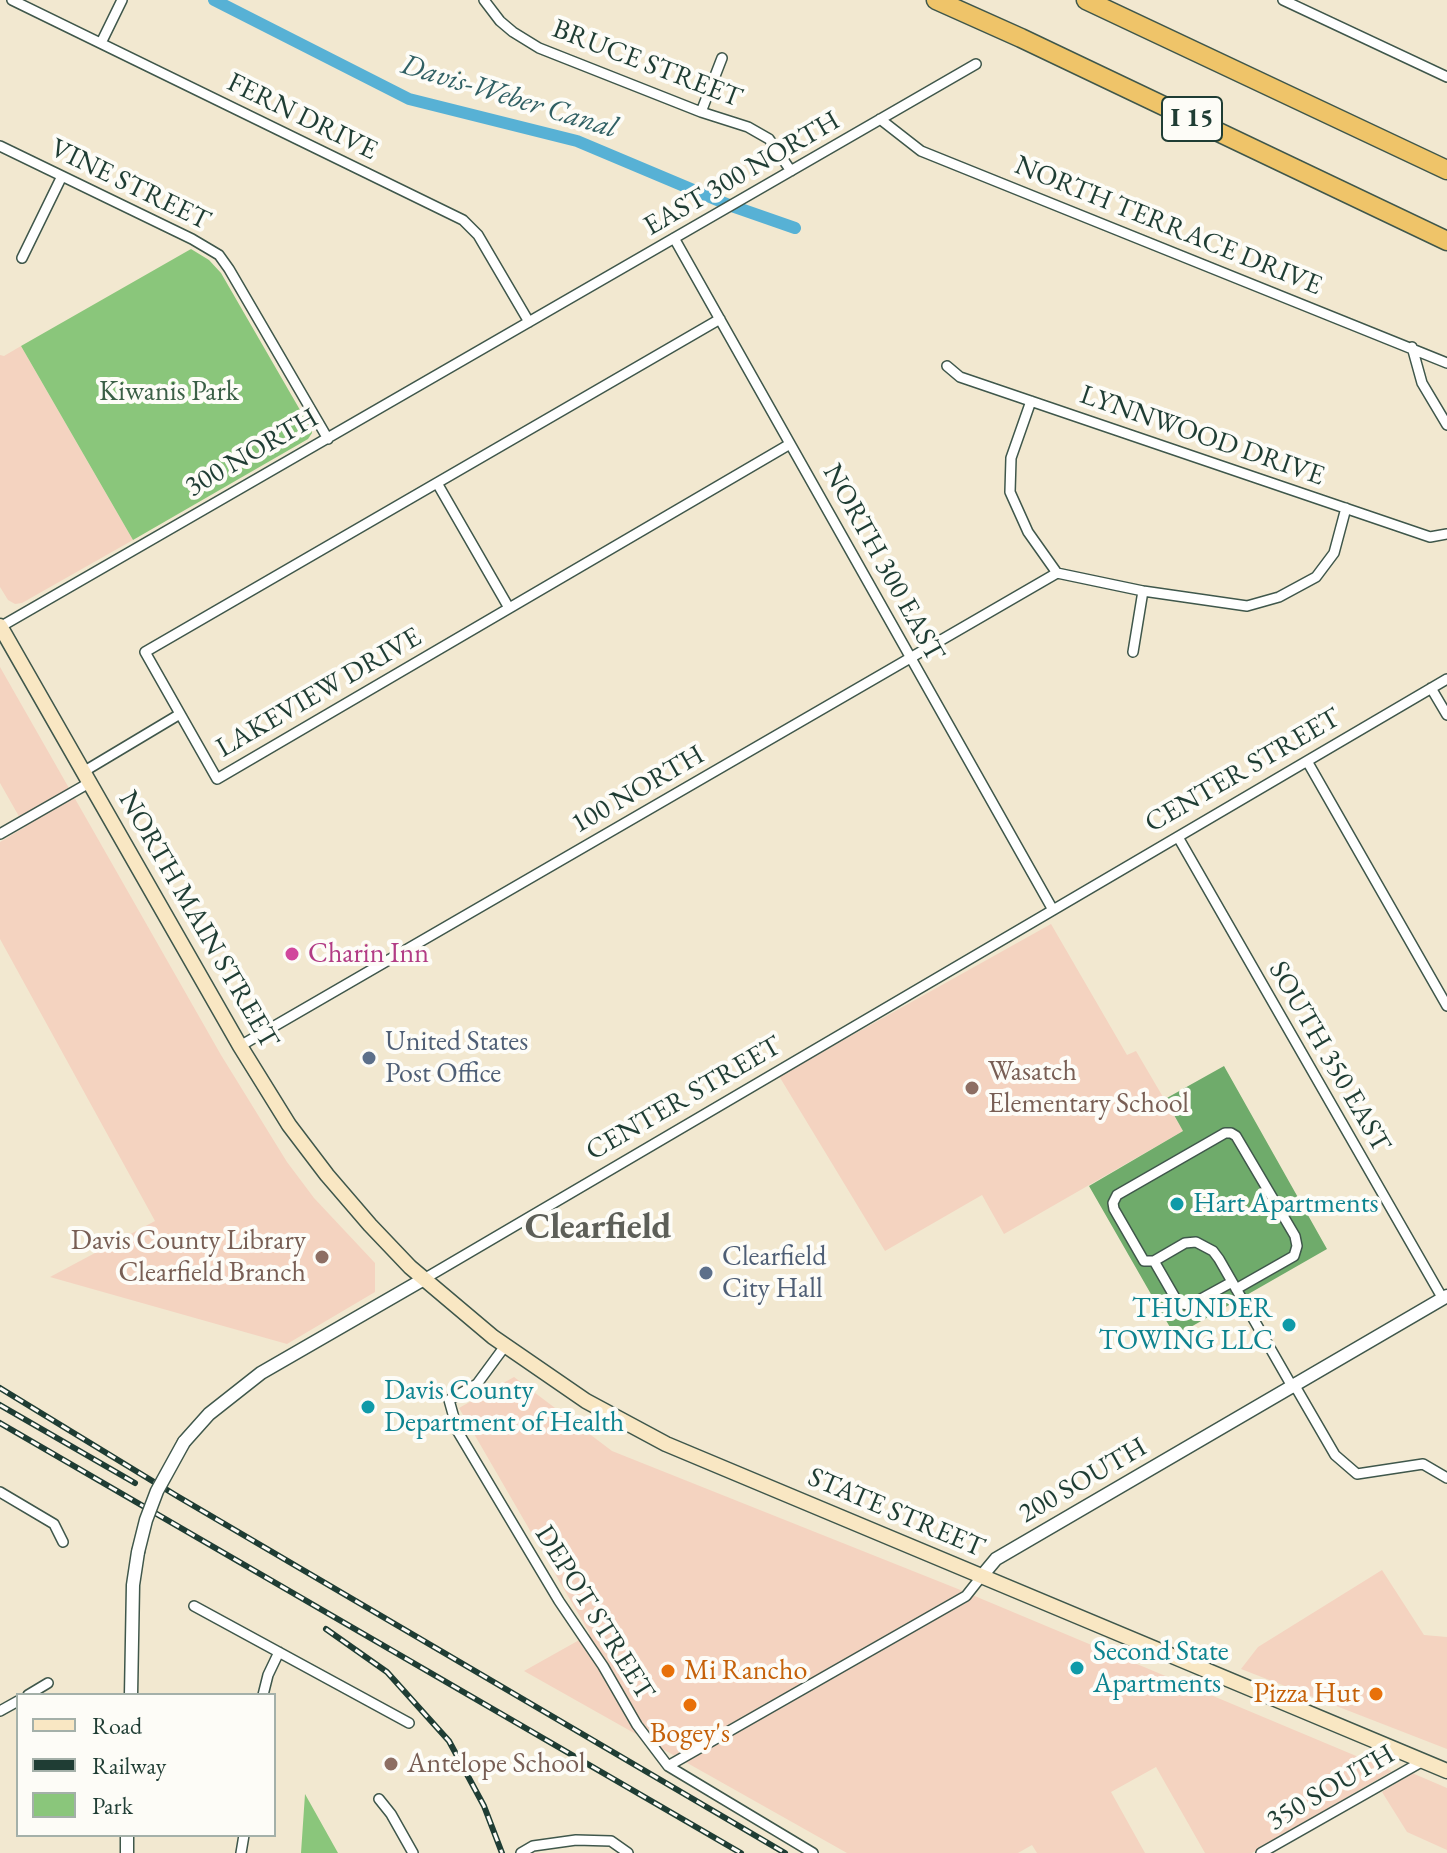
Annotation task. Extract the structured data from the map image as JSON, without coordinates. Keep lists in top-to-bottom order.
{
  "streets": {
    "highway": ["I 15"],
    "main road": ["NORTH MAIN STREET", "STATE STREET"],
    "street": [
      "BRUCE STREET",
      "FERN DRIVE",
      "EAST 300 NORTH",
      "VINE STREET",
      "NORTH TERRACE DRIVE",
      "LYNNWOOD DRIVE",
      "300 NORTH",
      "NORTH 300 EAST",
      "LAKEVIEW DRIVE",
      "CENTER STREET",
      "100 NORTH",
      "SOUTH 350 EAST",
      "200 SOUTH",
      "DEPOT STREET",
      "350 SOUTH"
    ]
  },
  "crossings": [
    ["BRUCE STREET", "EAST 300 NORTH"],
    ["FERN DRIVE", "EAST 300 NORTH"],
    ["FERN DRIVE", "300 NORTH"],
    ["EAST 300 NORTH", "NORTH TERRACE DRIVE"],
    ["EAST 300 NORTH", "300 NORTH"],
    ["EAST 300 NORTH", "NORTH 300 EAST"],
    ["VINE STREET", "300 NORTH"],
    ["300 NORTH", "NORTH MAIN STREET"],
    ["NORTH 300 EAST", "LAKEVIEW DRIVE"],
    ["NORTH 300 EAST", "CENTER STREET"],
    ["NORTH 300 EAST", "100 NORTH"],
    ["LAKEVIEW DRIVE", "NORTH MAIN STREET"],
    ["CENTER STREET", "SOUTH 350 EAST"],
    ["CENTER STREET", "STATE STREET"],
    ["100 NORTH", "NORTH MAIN STREET"],
    ["NORTH MAIN STREET", "STATE STREET"],
    ["SOUTH 350 EAST", "200 SOUTH"],
    ["200 SOUTH", "STATE STREET"],
    ["200 SOUTH", "DEPOT STREET"],
    ["STATE STREET", "DEPOT STREET"],
    ["STATE STREET", "350 SOUTH"]
  ],
  "districts": ["Clearfield"],
  "water": ["Davis-Weber Canal"],
  "parks": ["Kiwanis Park"],
  "places": [
    "Charin Inn",
    "United States Post Office",
    "Wasatch Elementary School",
    "Hart Apartments",
    "Davis County Library Clearfield Branch",
    "Clearfield City Hall",
    "THUNDER TOWING LLC",
    "Davis County Department of Health",
    "Second State Apartments",
    "Mi Rancho",
    "Pizza Hut",
    "Bogey's",
    "Antelope School"
  ],
  "legend": ["Road", "Railway", "Park"]
}
